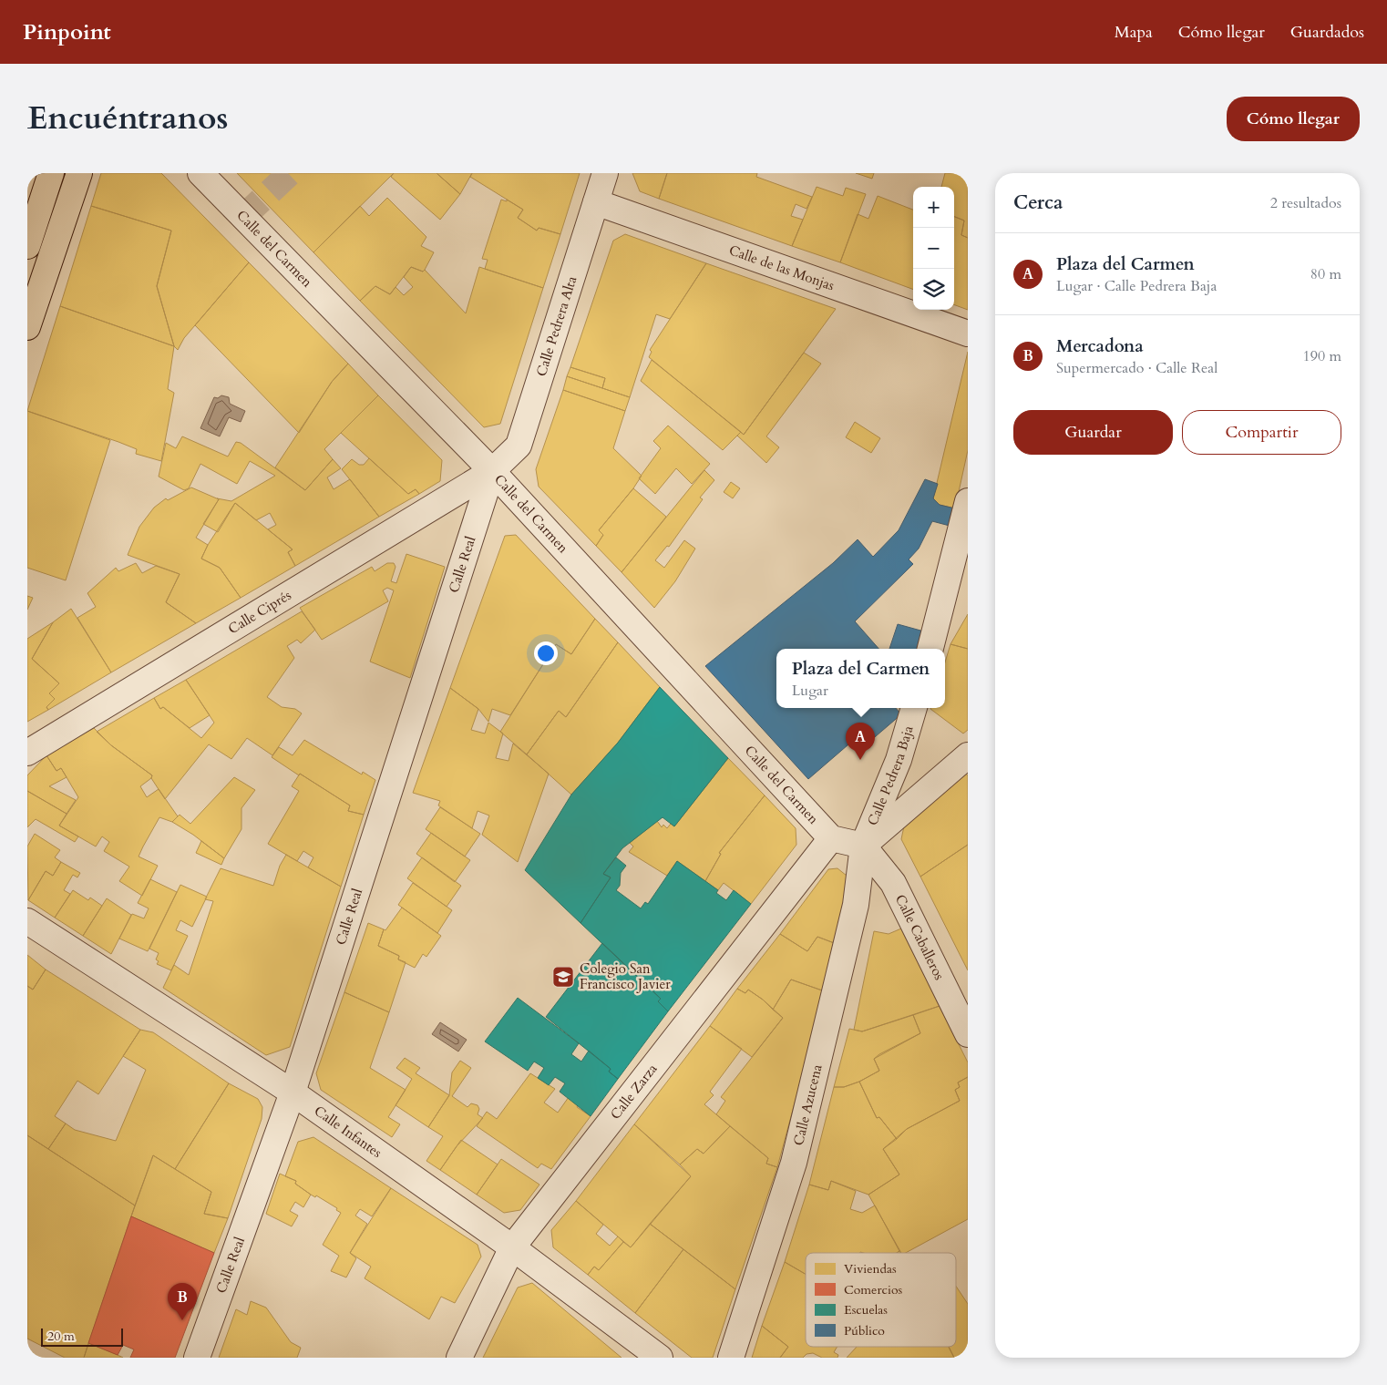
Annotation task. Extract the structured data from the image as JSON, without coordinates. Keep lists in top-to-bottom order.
{
  "streets": {
    "street": [
      "Calle del Carmen",
      "Calle de las Monjas",
      "Calle Pedrera Alta",
      "Calle Real",
      "Calle Ciprés",
      "Calle Pedrera Baja",
      "Calle Caballeros",
      "Calle Zarza",
      "Calle Azucena",
      "Calle Infantes"
    ]
  },
  "crossings": [
    ["Calle del Carmen", "Calle Pedrera Alta"],
    ["Calle del Carmen", "Calle Real"],
    ["Calle del Carmen", "Calle Ciprés"],
    ["Calle del Carmen", "Calle Zarza"],
    ["Calle de las Monjas", "Calle Pedrera Alta"],
    ["Calle Pedrera Alta", "Calle Real"],
    ["Calle Pedrera Alta", "Calle Ciprés"],
    ["Calle Real", "Calle Ciprés"],
    ["Calle Real", "Calle Infantes"],
    ["Calle Pedrera Baja", "Calle Caballeros"],
    ["Calle Pedrera Baja", "Calle Azucena"],
    ["Calle Caballeros", "Calle Azucena"],
    ["Calle Zarza", "Calle Infantes"]
  ],
  "places": {
    "school or university": ["Colegio San Francisco Javier"]
  },
  "legend": [
    "Viviendas",
    "Comercios",
    "Escuelas",
    "Público"
  ],
  "scale_bar": "20 m",
  "page": {
    "header": "Pinpoint",
    "nav": ["Mapa", "Cómo llegar", "Guardados"],
    "title": "Encuéntranos",
    "buttons": [
      "Cómo llegar",
      ["Guardar", "Compartir"]
    ],
    "heading": ["Cerca", "2 resultados"],
    "map_buttons": ["+", "−"],
    "list": [
      {
        "mark": "A",
        "name": "Plaza del Carmen",
        "note": "Lugar · Calle Pedrera Baja",
        "value": "80 m"
      },
      {
        "mark": "B",
        "name": "Mercadona",
        "note": "Supermercado · Calle Real",
        "value": "190 m"
      }
    ],
    "popup": ["Plaza del Carmen", "Lugar"],
    "pins": ["A", "B"],
    "scale": "20 m"
  }
}
